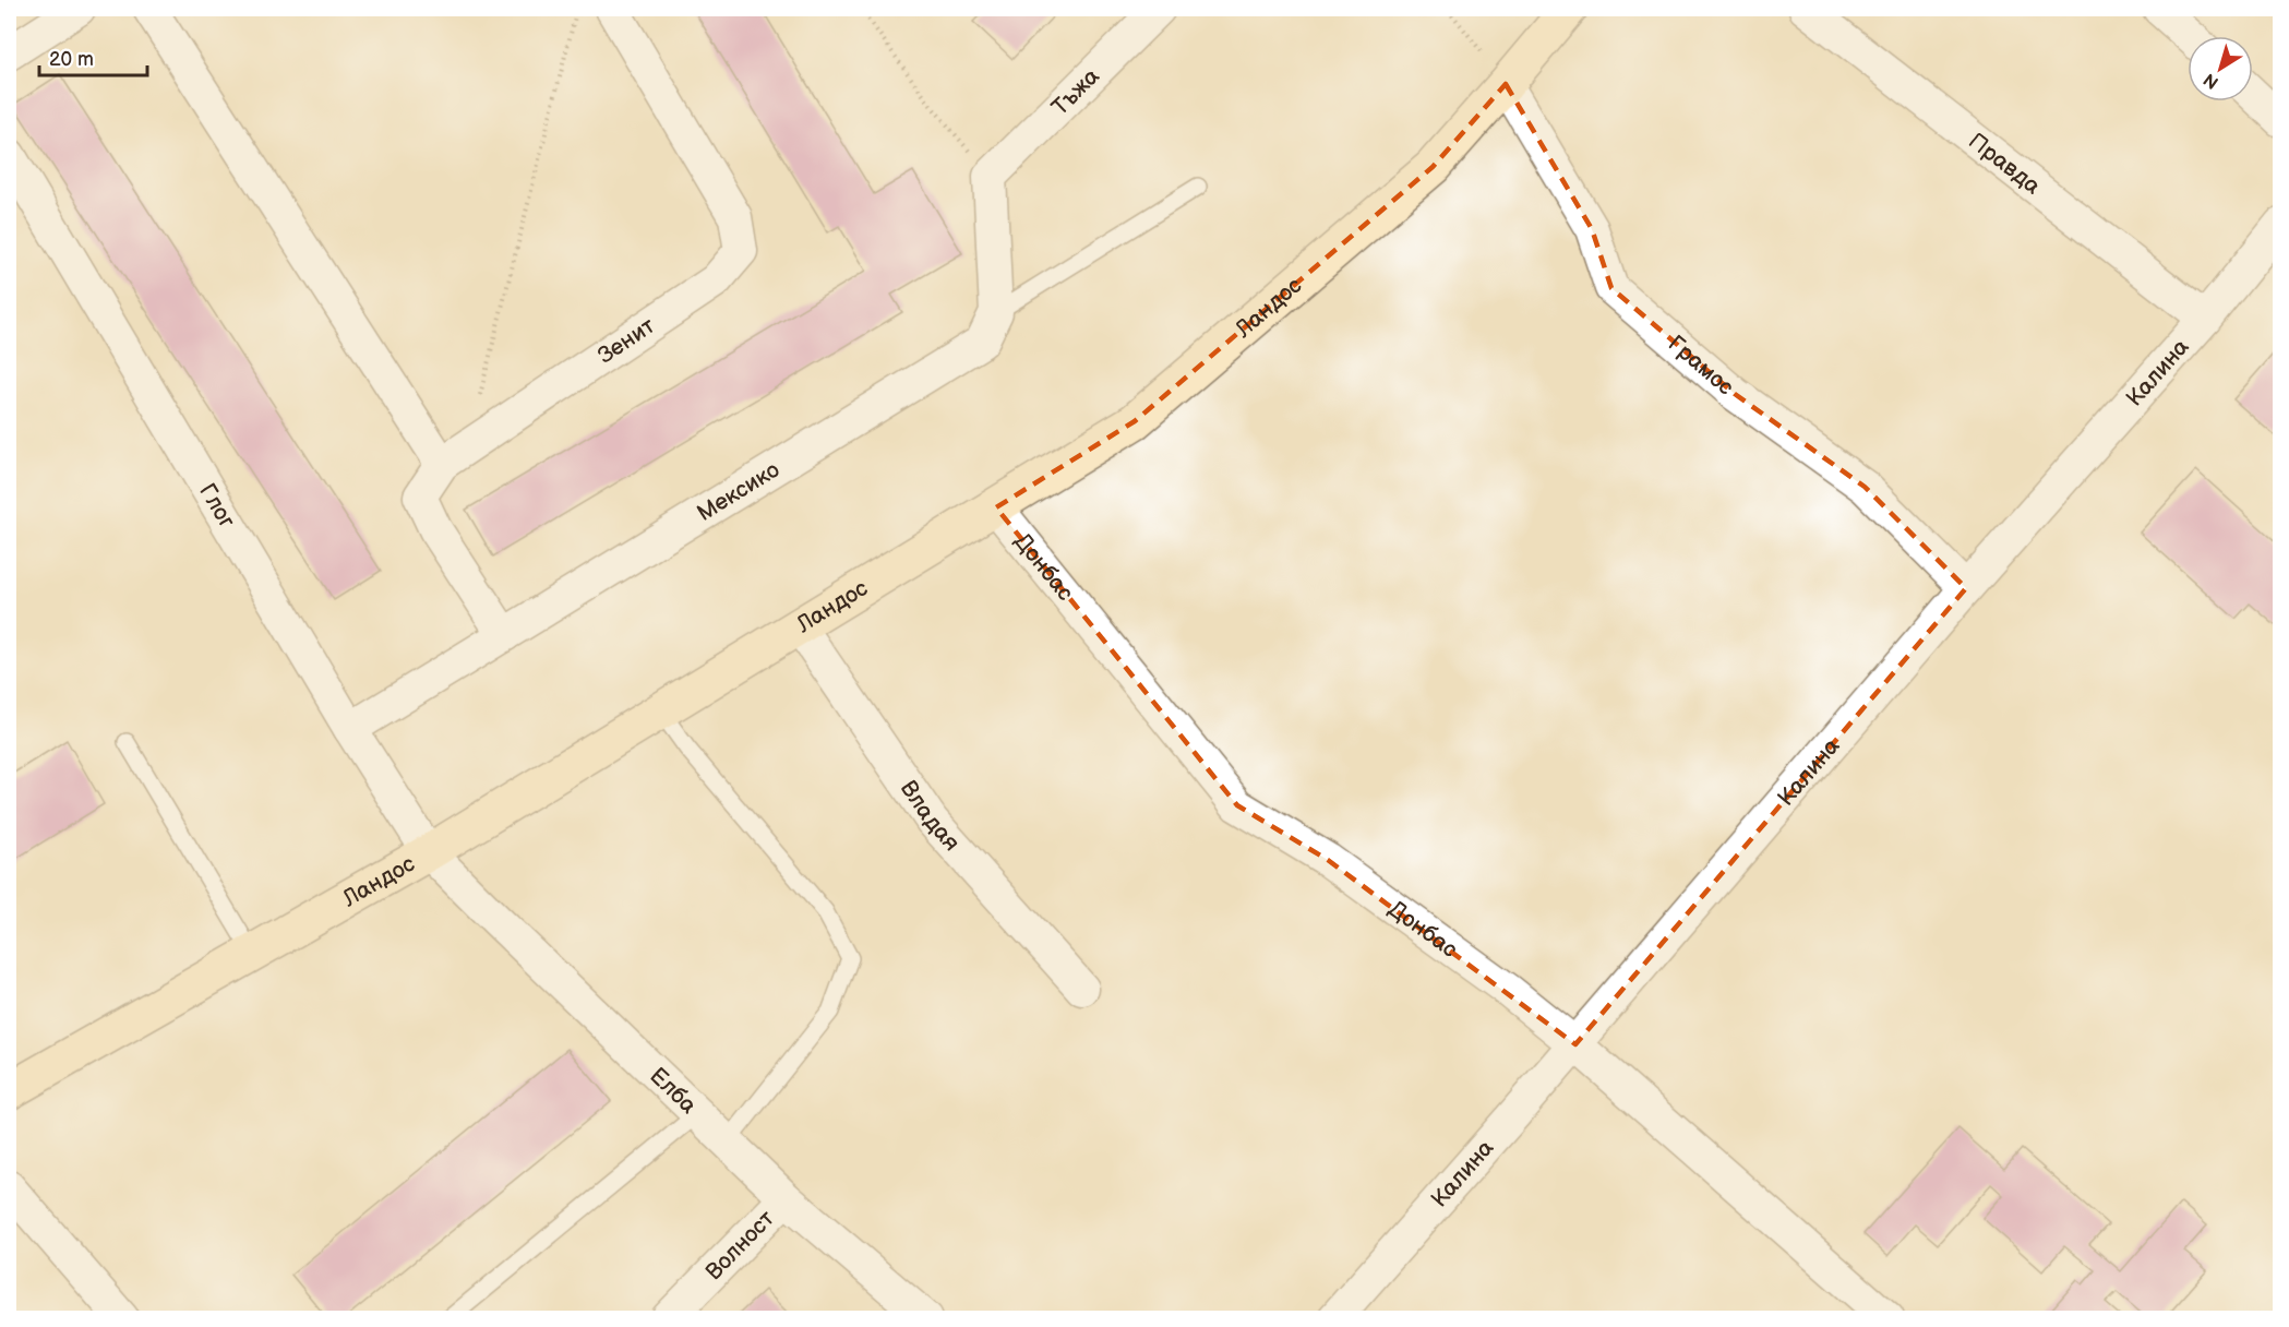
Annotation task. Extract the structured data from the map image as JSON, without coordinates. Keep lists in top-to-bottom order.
{
  "streets": {
    "street": [
      "Тъжа",
      "Правда",
      "Ландос",
      "Зенит",
      "Грамос",
      "Калина",
      "Мексико",
      "Глог",
      "Донбас",
      "Владая",
      "Елба",
      "Волност"
    ]
  },
  "crossings": [
    ["Тъжа", "Мексико"],
    ["Правда", "Калина"],
    ["Ландос", "Грамос"],
    ["Ландос", "Глог"],
    ["Ландос", "Донбас"],
    ["Ландос", "Владая"],
    ["Ландос", "Елба"],
    ["Зенит", "Мексико"],
    ["Грамос", "Калина"],
    ["Калина", "Донбас"],
    ["Мексико", "Глог"],
    ["Глог", "Елба"],
    ["Елба", "Волност"]
  ],
  "scale_bar": "20 m",
  "north": "bottom left"
}
